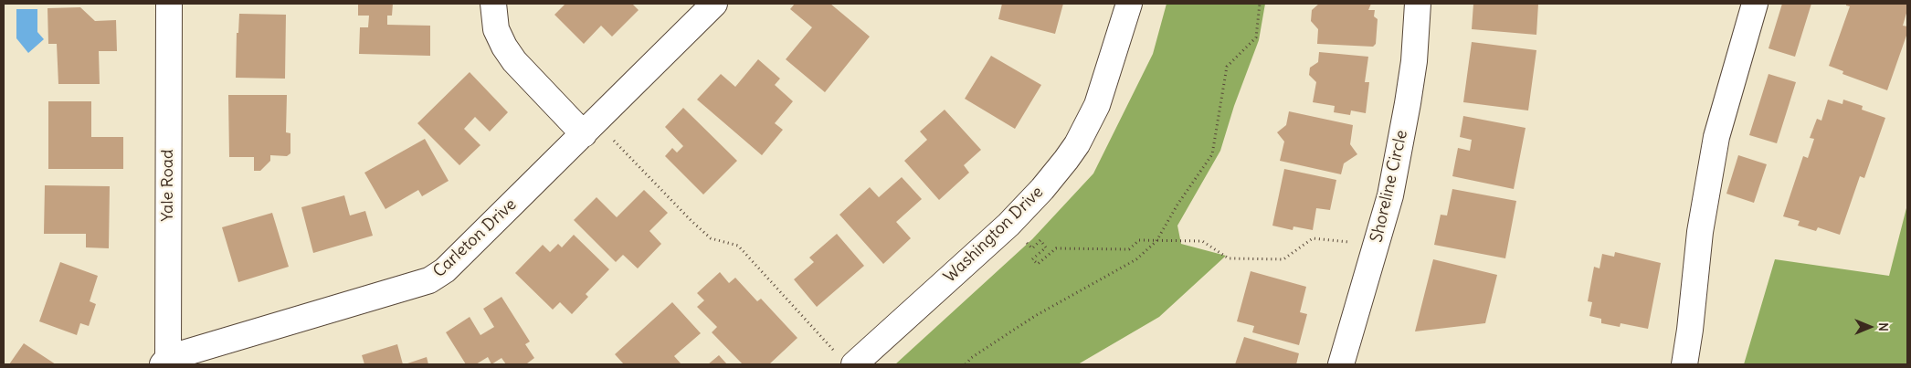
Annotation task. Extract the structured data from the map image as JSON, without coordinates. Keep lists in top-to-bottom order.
{
  "streets": {
    "street": [
      "Yale Road",
      "Shoreline Circle",
      "Washington Drive",
      "Carleton Drive"
    ]
  },
  "crossings": [
    ["Yale Road", "Carleton Drive"]
  ],
  "north": "right"
}
